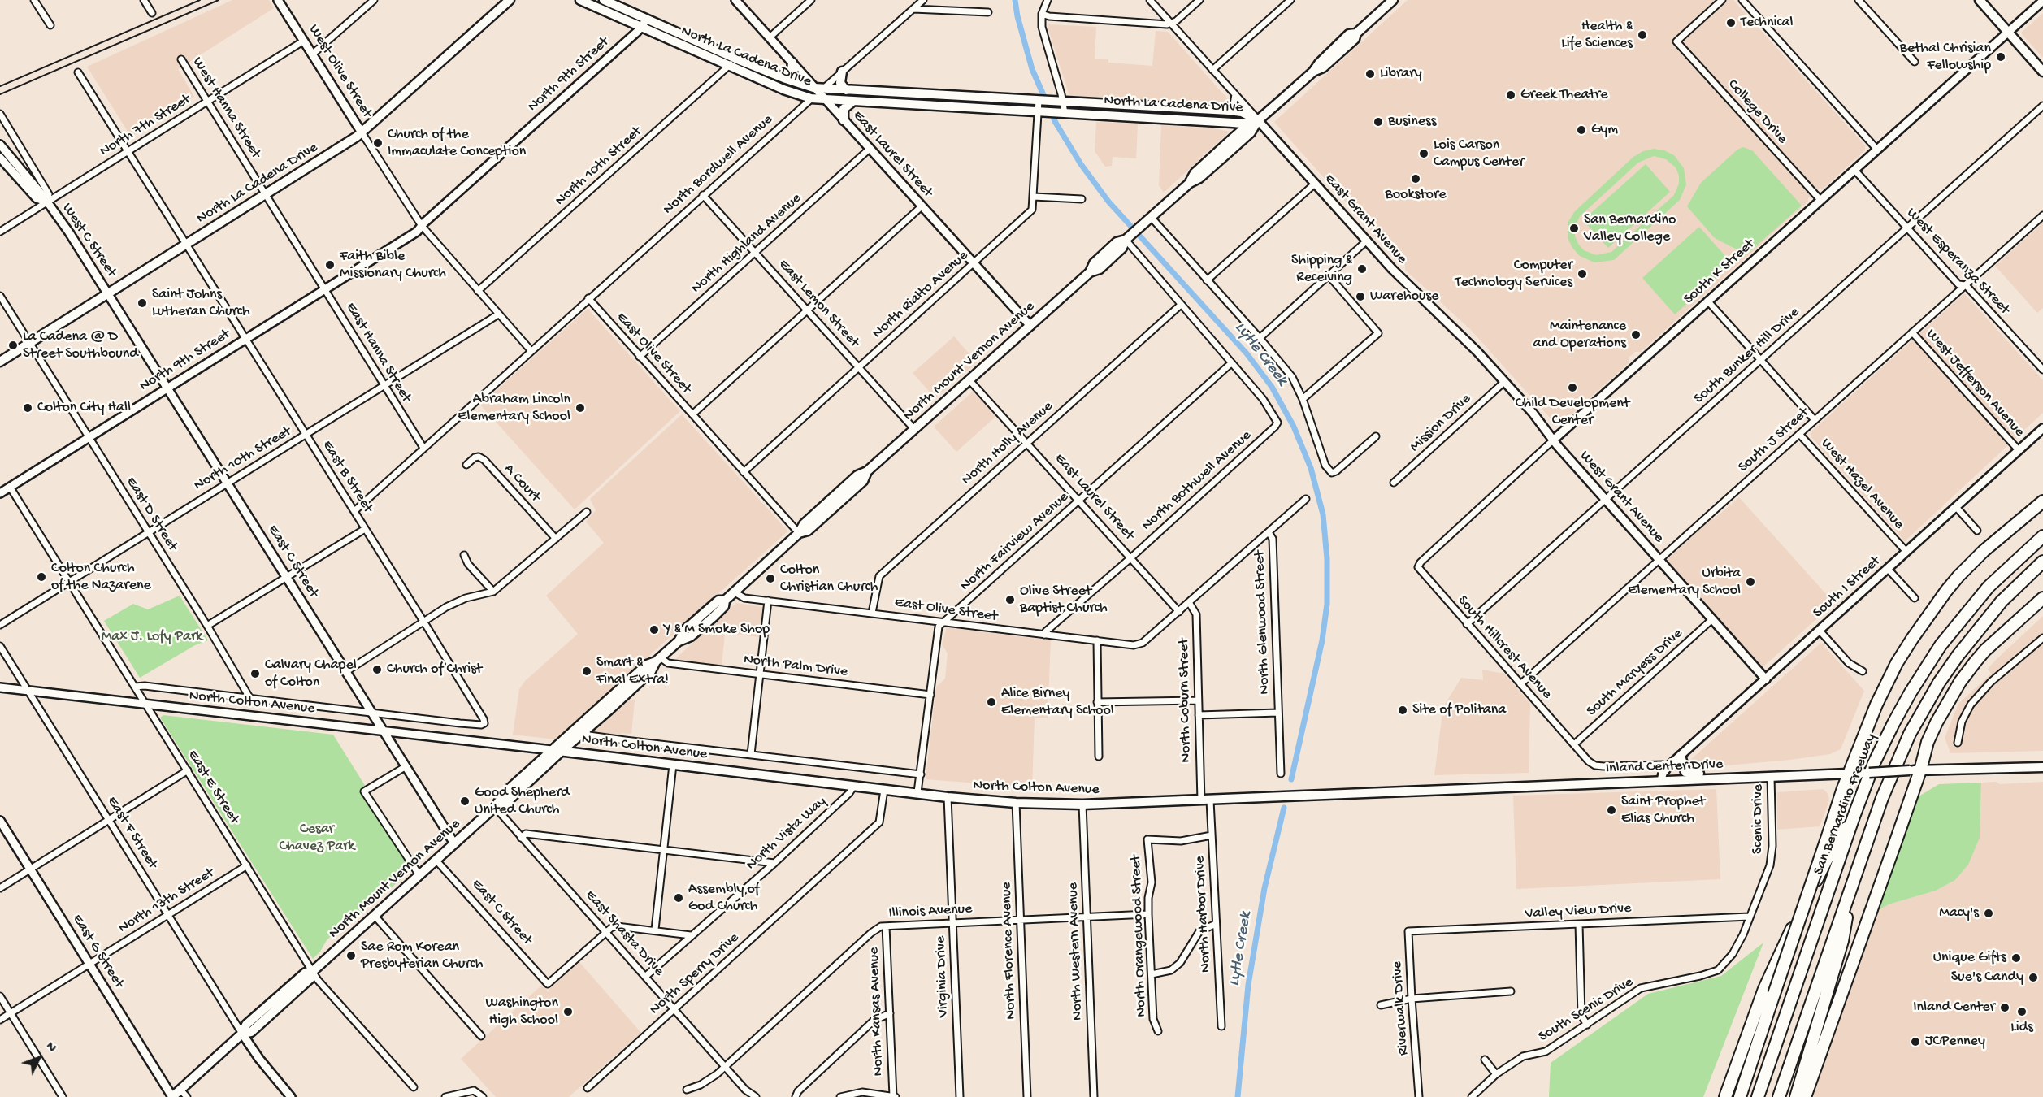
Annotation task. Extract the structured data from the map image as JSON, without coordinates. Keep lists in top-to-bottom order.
{
  "streets": {
    "highway": ["San Bernardino Freeway"],
    "main road": [
      "North La Cadena Drive",
      "North Mount Vernon Avenue",
      "North Colton Avenue",
      "Inland Center Drive"
    ],
    "street": [
      "West Olive Street",
      "North 9th Street",
      "West Hanna Street",
      "College Drive",
      "North 7th Street",
      "East Laurel Street",
      "North Bordwell Avenue",
      "North 10th Street",
      "East Grant Avenue",
      "West C Street",
      "North Highland Avenue",
      "West Esperanza Street",
      "South K Street",
      "North Rialto Avenue",
      "East Lemon Street",
      "East Hanna Street",
      "East Olive Street",
      "South Bunker Hill Drive",
      "West Jefferson Avenue",
      "Mission Drive",
      "South J Street",
      "North Holly Avenue",
      "East B Street",
      "North Bothwell Avenue",
      "A Court",
      "West Hazel Avenue",
      "West Grant Avenue",
      "East D Street",
      "North Fairview Avenue",
      "East C Street",
      "South I Street",
      "North Glenwood Street",
      "South Hillcrest Avenue",
      "North Palm Drive",
      "South Maryess Drive",
      "North Coburn Street",
      "East E Street",
      "Scenic Drive",
      "East F Street",
      "North Vista Way",
      "North 13th Street",
      "Illinois Avenue",
      "Valley View Drive",
      "North Harbor Drive",
      "East Shasta Drive",
      "North Orangewood Street",
      "North Florence Avenue",
      "East G Street",
      "North Western Avenue",
      "North Sperry Drive",
      "Virginia Drive",
      "Riverwalk Drive",
      "South Scenic Drive",
      "North Kansas Avenue"
    ]
  },
  "crossings": [
    ["North La Cadena Drive", "West Olive Street"],
    ["North La Cadena Drive", "North 9th Street"],
    ["North La Cadena Drive", "West Hanna Street"],
    ["North La Cadena Drive", "East Laurel Street"],
    ["North La Cadena Drive", "North Bordwell Avenue"],
    ["North La Cadena Drive", "North 10th Street"],
    ["North La Cadena Drive", "East Grant Avenue"],
    ["North La Cadena Drive", "West C Street"],
    ["North La Cadena Drive", "North Rialto Avenue"],
    ["North La Cadena Drive", "East Hanna Street"],
    ["North La Cadena Drive", "North Mount Vernon Avenue"],
    ["North La Cadena Drive", "East B Street"],
    ["North La Cadena Drive", "East D Street"],
    ["North La Cadena Drive", "East C Street"],
    ["West Olive Street", "North 7th Street"],
    ["North 9th Street", "East Hanna Street"],
    ["North 9th Street", "East B Street"],
    ["North 9th Street", "East D Street"],
    ["North 9th Street", "East C Street"],
    ["North 9th Street", "East E Street"],
    ["West Hanna Street", "North 7th Street"],
    ["West Hanna Street", "East Hanna Street"],
    ["College Drive", "South K Street"],
    ["North 7th Street", "West C Street"],
    ["North 7th Street", "East B Street"],
    ["East Laurel Street", "North Bordwell Avenue"],
    ["East Laurel Street", "North Highland Avenue"],
    ["East Laurel Street", "North Rialto Avenue"],
    ["East Laurel Street", "East Olive Street"],
    ["East Laurel Street", "North Mount Vernon Avenue"],
    ["East Laurel Street", "North Holly Avenue"],
    ["East Laurel Street", "North Bothwell Avenue"],
    ["East Laurel Street", "North Fairview Avenue"],
    ["North Bordwell Avenue", "East Lemon Street"],
    ["North Bordwell Avenue", "East Hanna Street"],
    ["North Bordwell Avenue", "East Olive Street"],
    ["North Bordwell Avenue", "East B Street"],
    ["North 10th Street", "East Hanna Street"],
    ["North 10th Street", "East B Street"],
    ["North 10th Street", "East D Street"],
    ["North 10th Street", "East C Street"],
    ["North 10th Street", "East E Street"],
    ["East Grant Avenue", "North Mount Vernon Avenue"],
    ["East Grant Avenue", "West Grant Avenue"],
    ["West C Street", "East C Street"],
    ["North Highland Avenue", "East Lemon Street"],
    ["North Highland Avenue", "East Olive Street"],
    ["West Esperanza Street", "South K Street"],
    ["West Esperanza Street", "South Bunker Hill Drive"],
    ["West Esperanza Street", "South J Street"],
    ["South K Street", "West Hazel Avenue"],
    ["South K Street", "West Grant Avenue"],
    ["South K Street", "South Hillcrest Avenue"],
    ["North Rialto Avenue", "East Lemon Street"],
    ["North Rialto Avenue", "East Olive Street"],
    ["East Lemon Street", "North Mount Vernon Avenue"],
    ["East Olive Street", "North Mount Vernon Avenue"],
    ["East Olive Street", "North Holly Avenue"],
    ["East Olive Street", "North Bothwell Avenue"],
    ["East Olive Street", "North Fairview Avenue"],
    ["East Olive Street", "North Glenwood Street"],
    ["East Olive Street", "North Coburn Street"],
    ["South Bunker Hill Drive", "West Hazel Avenue"],
    ["South Bunker Hill Drive", "West Grant Avenue"],
    ["South Bunker Hill Drive", "South Hillcrest Avenue"],
    ["North Mount Vernon Avenue", "East C Street"],
    ["North Mount Vernon Avenue", "North Palm Drive"],
    ["North Mount Vernon Avenue", "North Colton Avenue"],
    ["North Mount Vernon Avenue", "East E Street"],
    ["North Mount Vernon Avenue", "East F Street"],
    ["North Mount Vernon Avenue", "East Shasta Drive"],
    ["North Mount Vernon Avenue", "East G Street"],
    ["West Jefferson Avenue", "South J Street"],
    ["West Jefferson Avenue", "South I Street"],
    ["Mission Drive", "West Grant Avenue"],
    ["South J Street", "West Hazel Avenue"],
    ["South J Street", "West Grant Avenue"],
    ["South J Street", "South Hillcrest Avenue"],
    ["East B Street", "North Colton Avenue"],
    ["North Bothwell Avenue", "North Fairview Avenue"],
    ["West Hazel Avenue", "South I Street"],
    ["West Grant Avenue", "South I Street"],
    ["West Grant Avenue", "South Maryess Drive"],
    ["East D Street", "North Colton Avenue"],
    ["North Fairview Avenue", "North Palm Drive"],
    ["North Fairview Avenue", "North Colton Avenue"],
    ["East C Street", "North Colton Avenue"],
    ["East C Street", "East Shasta Drive"],
    ["South I Street", "Inland Center Drive"],
    ["South Hillcrest Avenue", "South Maryess Drive"],
    ["North Coburn Street", "North Colton Avenue"],
    ["North Coburn Street", "North Harbor Drive"],
    ["North Colton Avenue", "Inland Center Drive"],
    ["North Colton Avenue", "East E Street"],
    ["North Colton Avenue", "East F Street"],
    ["North Colton Avenue", "North Vista Way"],
    ["North Colton Avenue", "North Harbor Drive"],
    ["North Colton Avenue", "North Florence Avenue"],
    ["North Colton Avenue", "North Western Avenue"],
    ["North Colton Avenue", "North Sperry Drive"],
    ["North Colton Avenue", "Virginia Drive"],
    ["Inland Center Drive", "Scenic Drive"],
    ["East E Street", "North 13th Street"],
    ["Scenic Drive", "Valley View Drive"],
    ["Scenic Drive", "South Scenic Drive"],
    ["East F Street", "North 13th Street"],
    ["North Vista Way", "East Shasta Drive"],
    ["North 13th Street", "East G Street"],
    ["Illinois Avenue", "East Shasta Drive"],
    ["Illinois Avenue", "North Orangewood Street"],
    ["Illinois Avenue", "North Florence Avenue"],
    ["Illinois Avenue", "North Western Avenue"],
    ["Illinois Avenue", "Virginia Drive"],
    ["Illinois Avenue", "North Kansas Avenue"],
    ["Valley View Drive", "Riverwalk Drive"],
    ["Valley View Drive", "South Scenic Drive"],
    ["North Harbor Drive", "North Orangewood Street"],
    ["East Shasta Drive", "North Sperry Drive"]
  ],
  "water": ["Lytle Creek"],
  "parks": ["Max J. Lofy Park", "Cesar Chavez Park"],
  "places": [
    "Technical",
    "Health & Life Sciences",
    "Bethal Chrisian Fellowship",
    "Library",
    "Greek Theatre",
    "Business",
    "Gym",
    "Church of the Immaculate Conception",
    "Lois Carson Campus Center",
    "Bookstore",
    "San Bernardino Valley College",
    "Faith Bible Missionary Church",
    "Shipping & Receiving",
    "Computer Technology Services",
    "Warehouse",
    "Saint Johns Lutheran Church",
    "Maintenance and Operations",
    "La Cadena @ D Street Southbound",
    "Child Development Center",
    "Colton City Hall",
    "Abraham Lincoln Elementary School",
    "Colton Church of the Nazarene",
    "Colton Christian Church",
    "Urbita Elementary School",
    "Olive Street Baptist Church",
    "Y & M Smoke Shop",
    "Church of Christ",
    "Smart & Final Extra!",
    "Calvary Chapel of Colton",
    "Alice Birney Elementary School",
    "Site of Politana",
    "Good Shepherd United Church",
    "Saint Prophet Elias Church",
    "Assembly of God Church",
    "Macy's",
    "Sae Rom Korean Presbyterian Church",
    "Unique Gifts",
    "Sue's Candy",
    "Inland Center",
    "Washington High School",
    "Lids",
    "JCPenney"
  ],
  "north": "top right"
}
